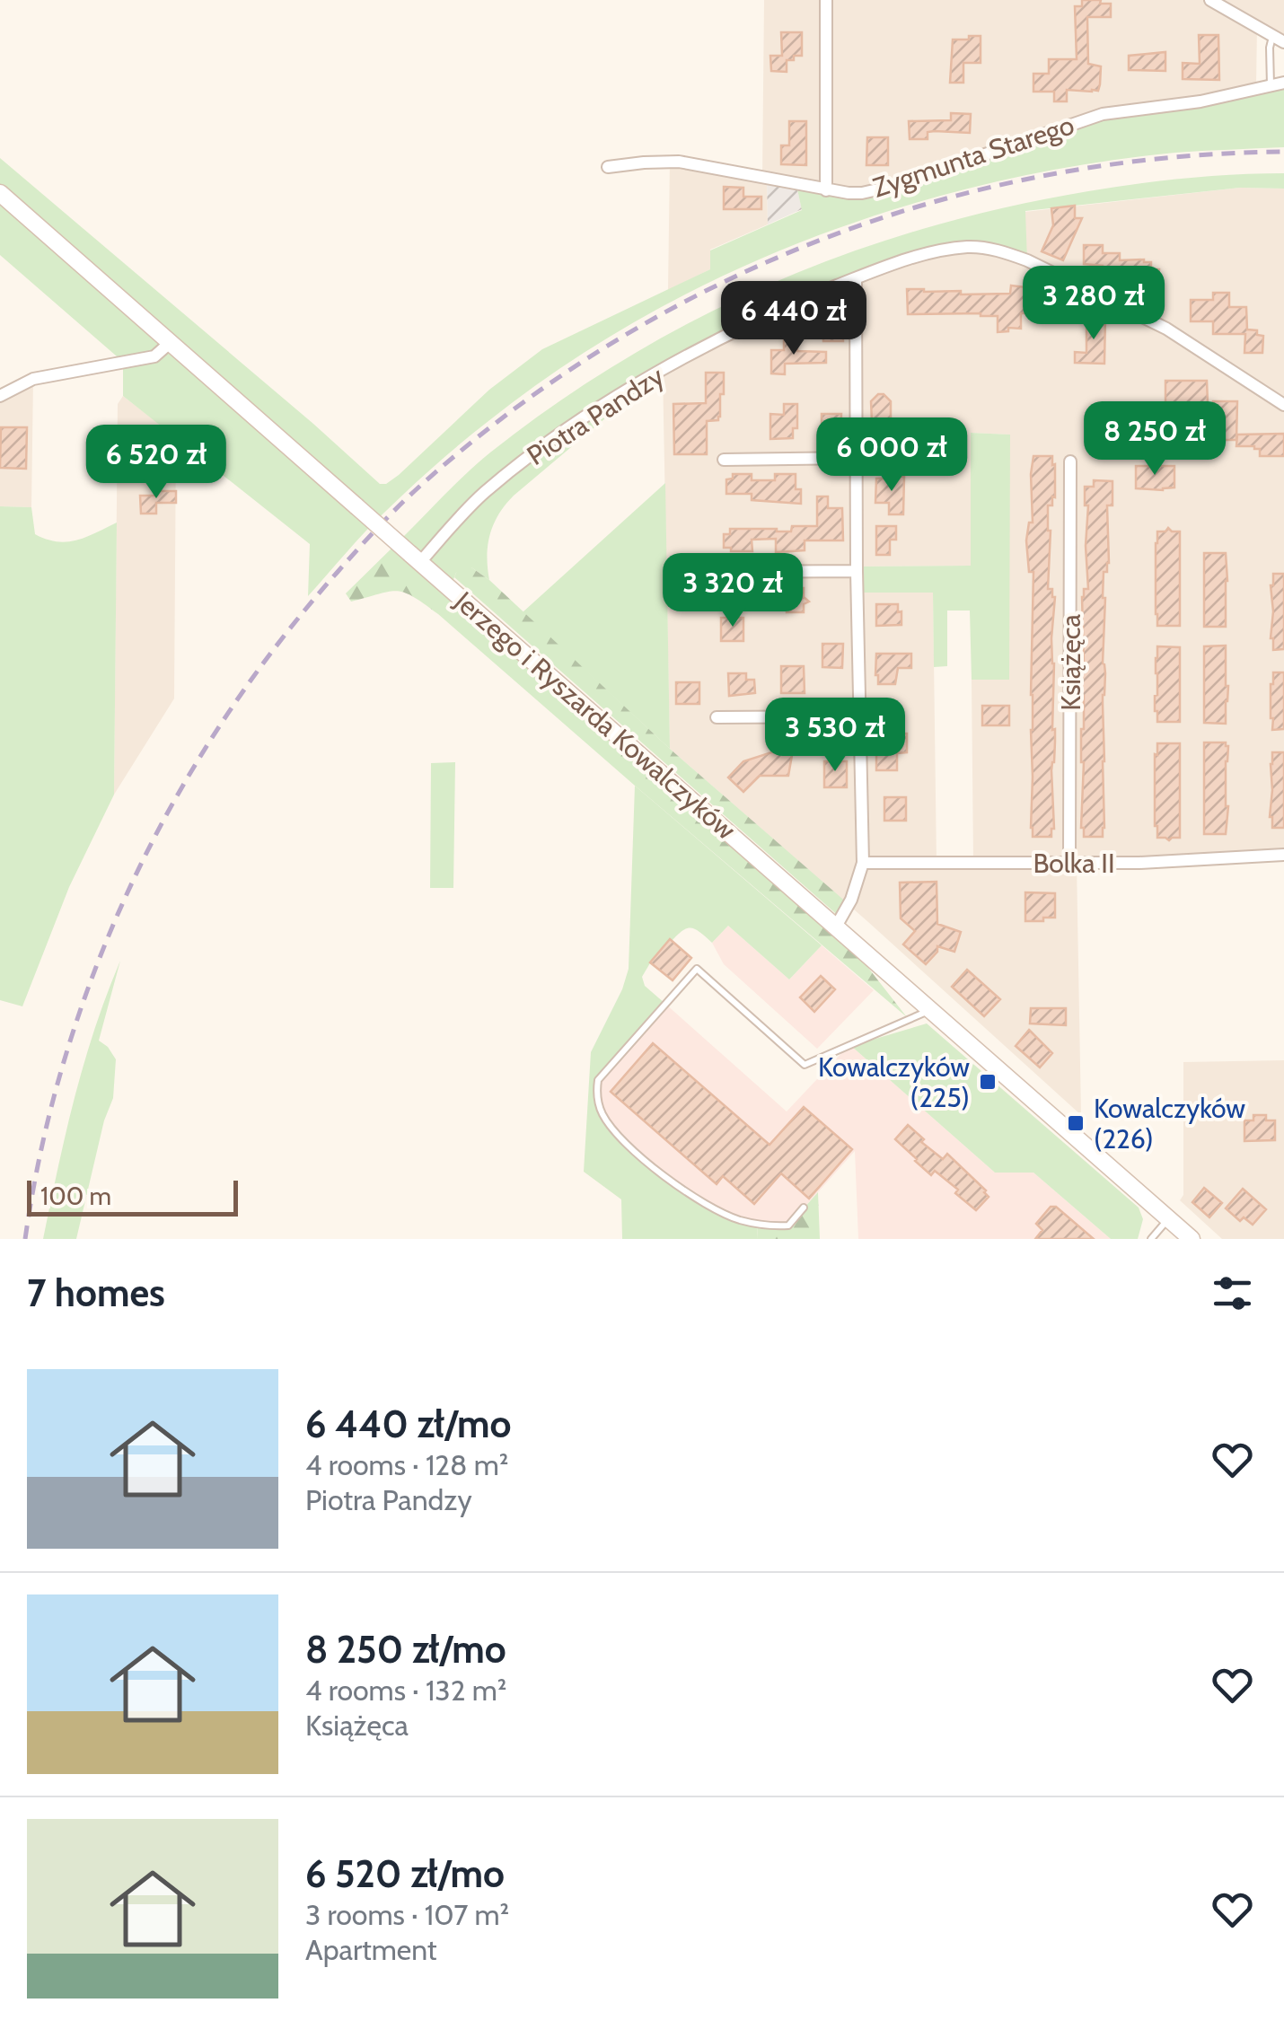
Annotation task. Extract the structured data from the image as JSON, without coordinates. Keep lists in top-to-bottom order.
{
  "streets": {
    "main road": ["Jerzego i Ryszarda Kowalczyków"],
    "street": [
      "Zygmunta Starego",
      "Piotra Pandzy",
      "Książęca",
      "Bolka II"
    ]
  },
  "crossings": [
    ["Piotra Pandzy", "Jerzego i Ryszarda Kowalczyków"],
    ["Książęca", "Bolka II"]
  ],
  "places": {
    "transit": ["Kowalczyków (225)", "Kowalczyków (226)"]
  },
  "scale_bar": "100 m",
  "page": {
    "price": [
      "3 280 zł",
      "6 440 zł",
      "8 250 zł",
      "6 000 zł",
      "6 520 zł",
      "3 320 zł",
      "3 530 zł"
    ],
    "scale": "100 m",
    "heading": "7 homes",
    "list": [
      {
        "name": "6 440 zł/mo",
        "note": "4 rooms · 128 m² · Piotra Pandzy"
      },
      {
        "name": "8 250 zł/mo",
        "note": "4 rooms · 132 m² · Książęca"
      },
      {
        "name": "6 520 zł/mo",
        "note": "3 rooms · 107 m² · Apartment"
      }
    ]
  }
}
